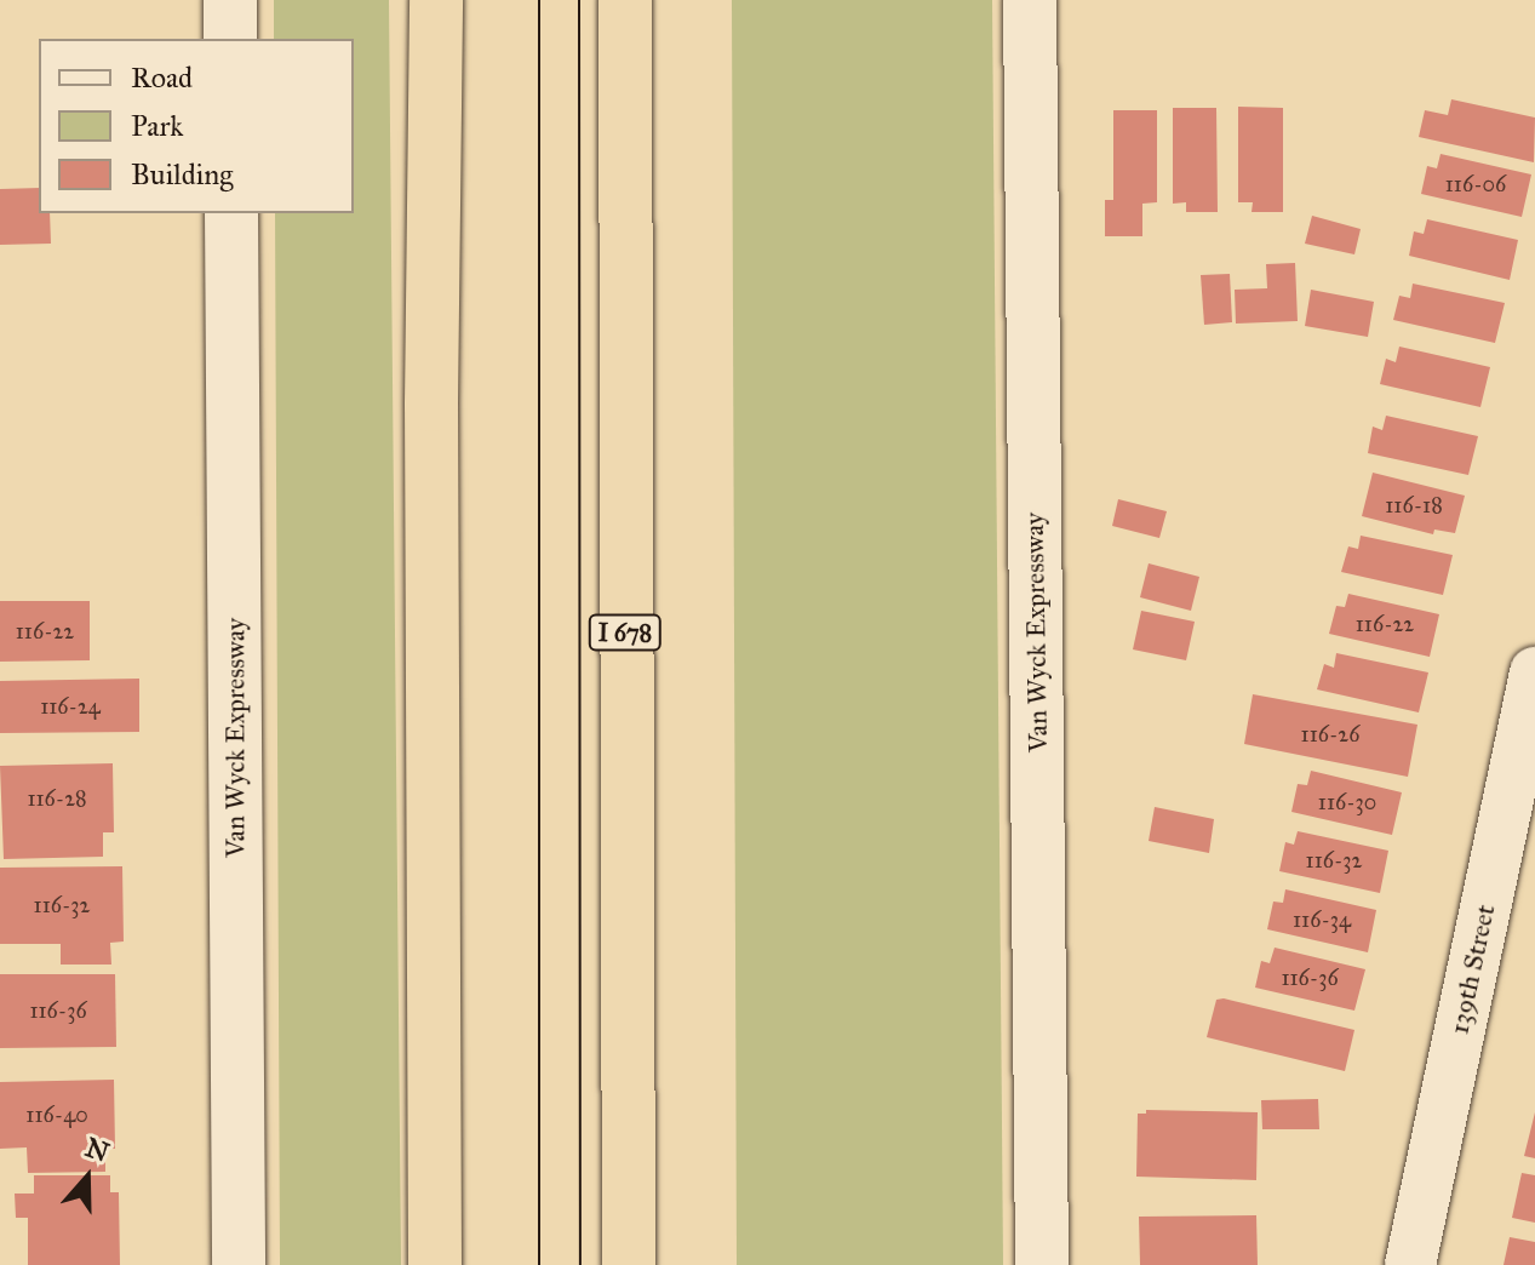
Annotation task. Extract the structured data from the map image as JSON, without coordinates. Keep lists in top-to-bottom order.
{
  "streets": {
    "highway": ["I 678"],
    "main road": ["Van Wyck Expressway"],
    "street": ["139th Street"]
  },
  "house_numbers": [
    "116-06",
    "116-18",
    "116-22",
    "116-22",
    "116-24",
    "116-26",
    "116-28",
    "116-30",
    "116-32",
    "116-32",
    "116-34",
    "116-36",
    "116-36",
    "116-40"
  ],
  "legend": ["Road", "Park", "Building"],
  "north": "top"
}
